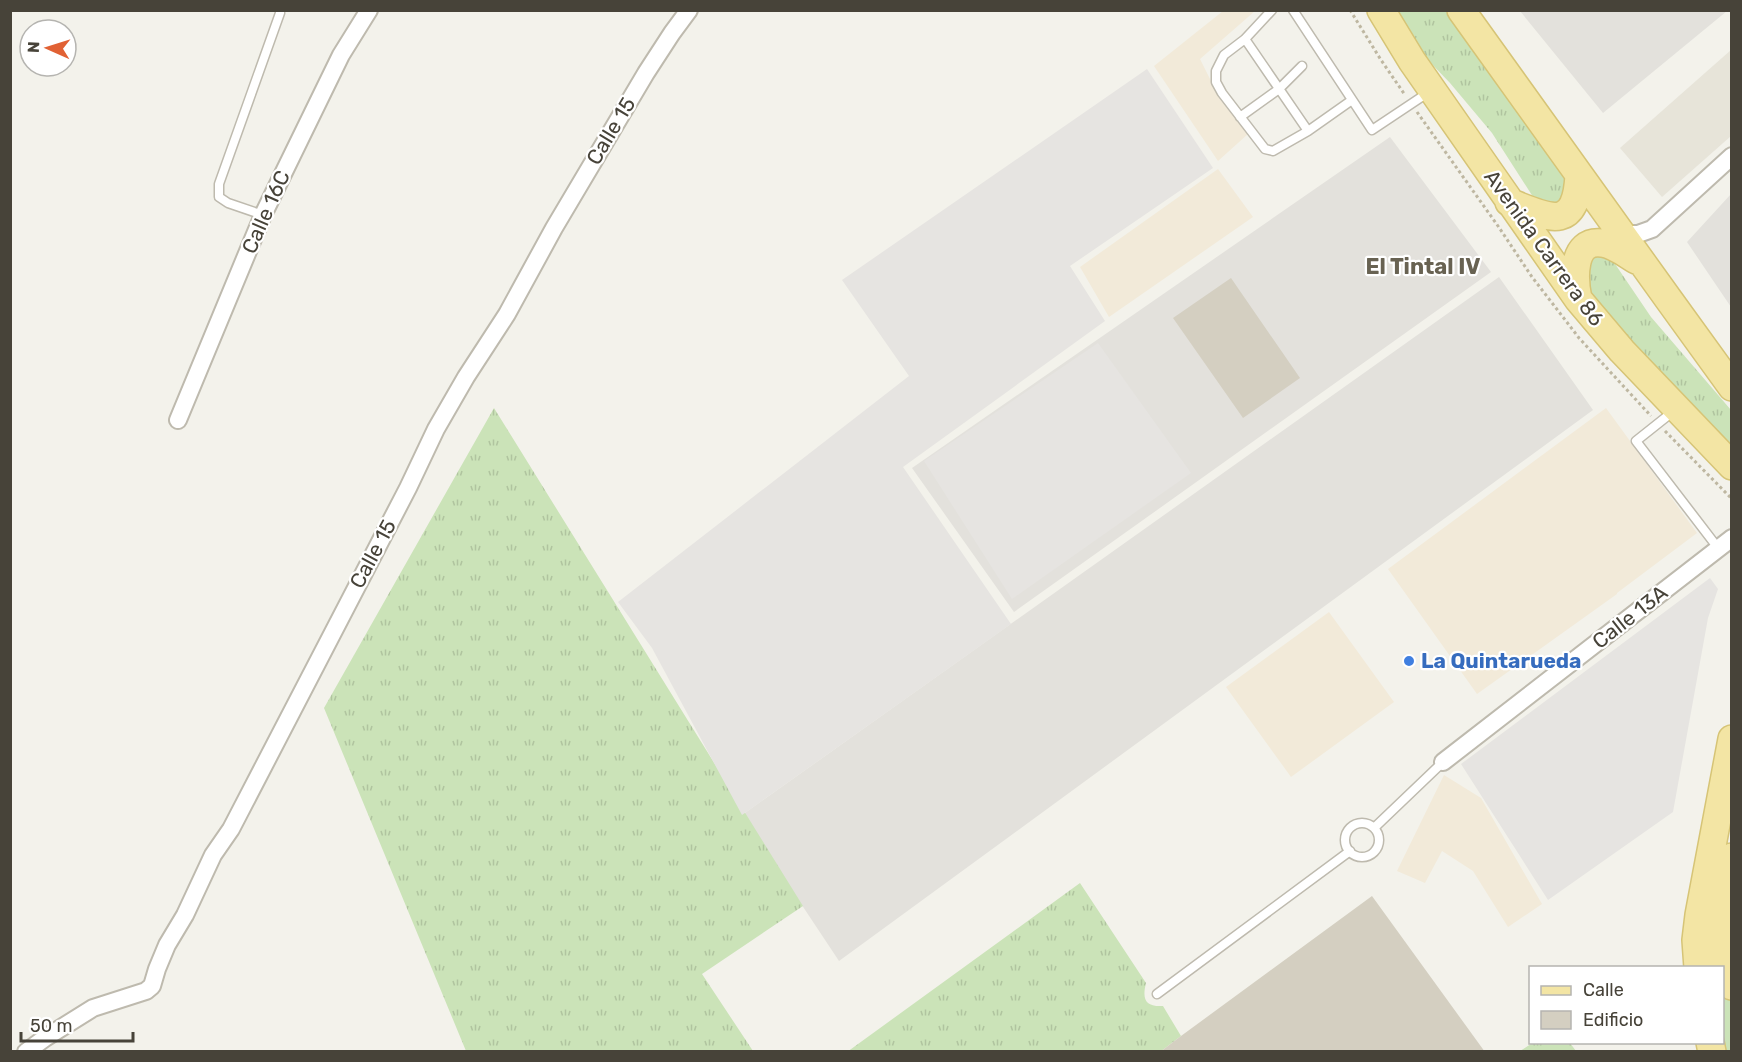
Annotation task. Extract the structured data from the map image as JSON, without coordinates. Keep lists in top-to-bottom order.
{
  "streets": {
    "main road": ["Avenida Carrera 86"],
    "street": ["Calle 15", "Calle 16C", "Calle 13A"]
  },
  "districts": ["El Tintal IV"],
  "places": ["La Quintarueda"],
  "legend": ["Calle", "Edificio"],
  "scale_bar": "50 m",
  "north": "left"
}
